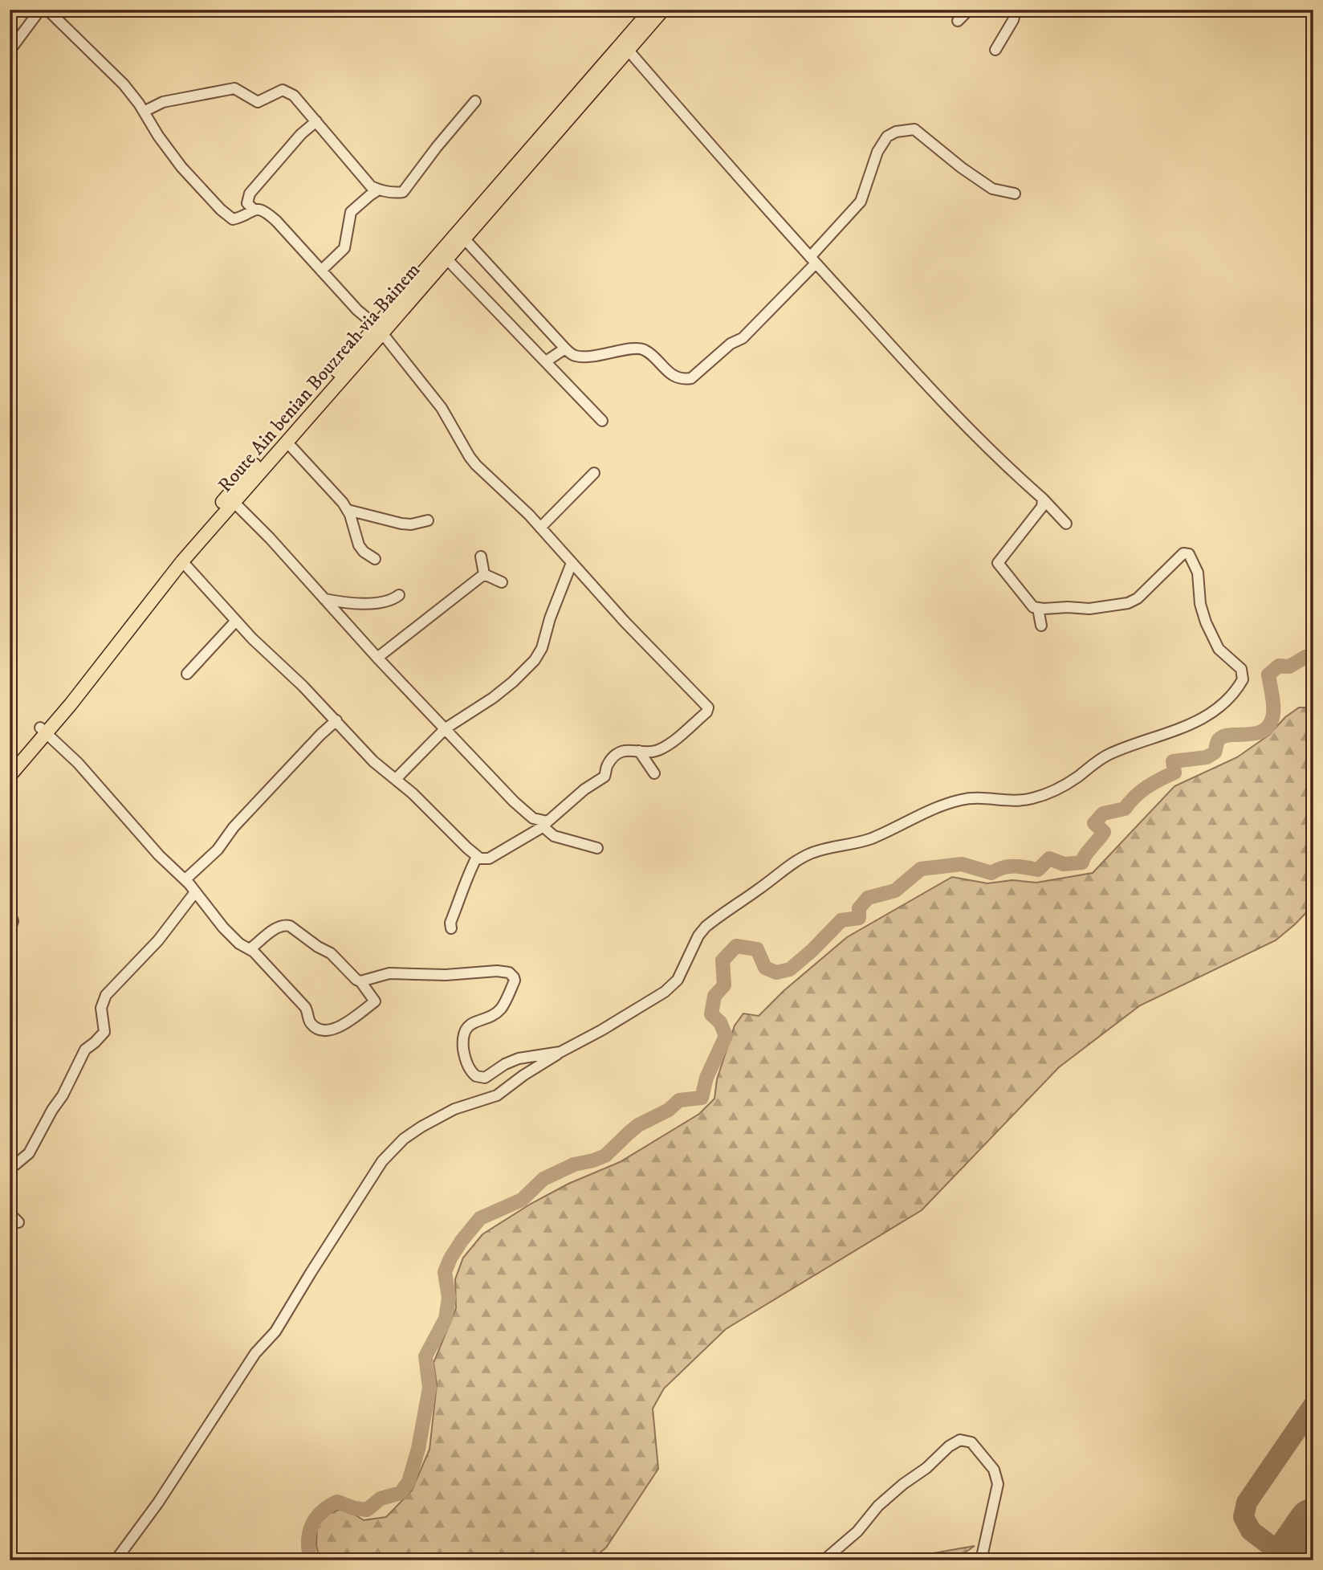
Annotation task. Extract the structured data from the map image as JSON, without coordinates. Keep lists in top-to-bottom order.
{
  "streets": {
    "main road": ["Route Ain benian Bouzreah via Bainem"]
  }
}
